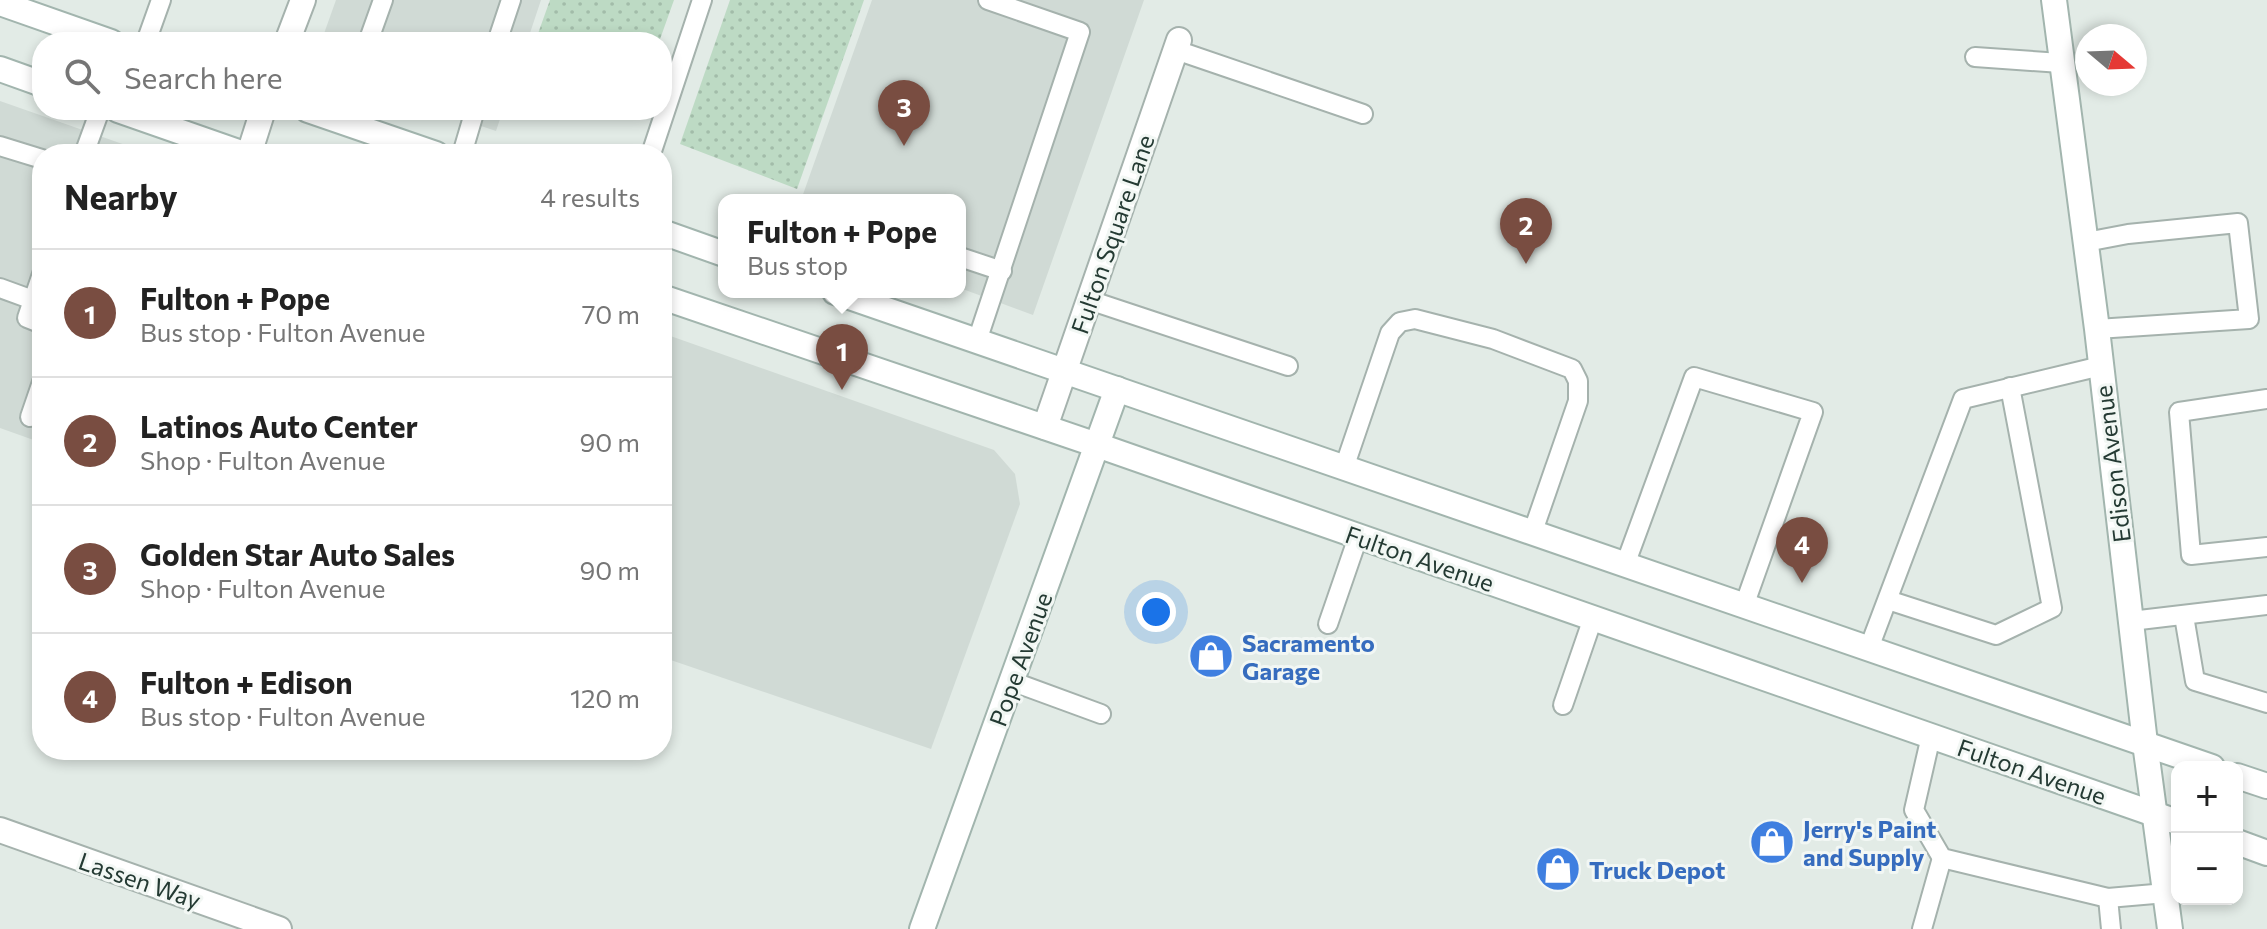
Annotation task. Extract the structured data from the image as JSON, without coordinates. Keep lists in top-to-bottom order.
{
  "streets": {
    "main road": [
      "Fulton Square Lane",
      "Edison Avenue",
      "Fulton Avenue",
      "Pope Avenue",
      "Lassen Way"
    ]
  },
  "crossings": [
    ["Fulton Square Lane", "Fulton Avenue"],
    ["Edison Avenue", "Fulton Avenue"],
    ["Fulton Avenue", "Pope Avenue"]
  ],
  "places": {
    "shop": ["Sacramento Garage", "Jerry's Paint and Supply", "Truck Depot"]
  },
  "north": "right",
  "page": {
    "search": "Search here",
    "pins": [
      "3",
      "2",
      "1",
      "4"
    ],
    "heading": ["Nearby", "4 results"],
    "popup": ["Fulton + Pope", "Bus stop"],
    "list": [
      {
        "mark": "1",
        "name": "Fulton + Pope",
        "note": "Bus stop · Fulton Avenue",
        "value": "70 m"
      },
      {
        "mark": "2",
        "name": "Latinos Auto Center",
        "note": "Shop · Fulton Avenue",
        "value": "90 m"
      },
      {
        "mark": "3",
        "name": "Golden Star Auto Sales",
        "note": "Shop · Fulton Avenue",
        "value": "90 m"
      },
      {
        "mark": "4",
        "name": "Fulton + Edison",
        "note": "Bus stop · Fulton Avenue",
        "value": "120 m"
      }
    ],
    "map_buttons": ["+", "−"]
  }
}
